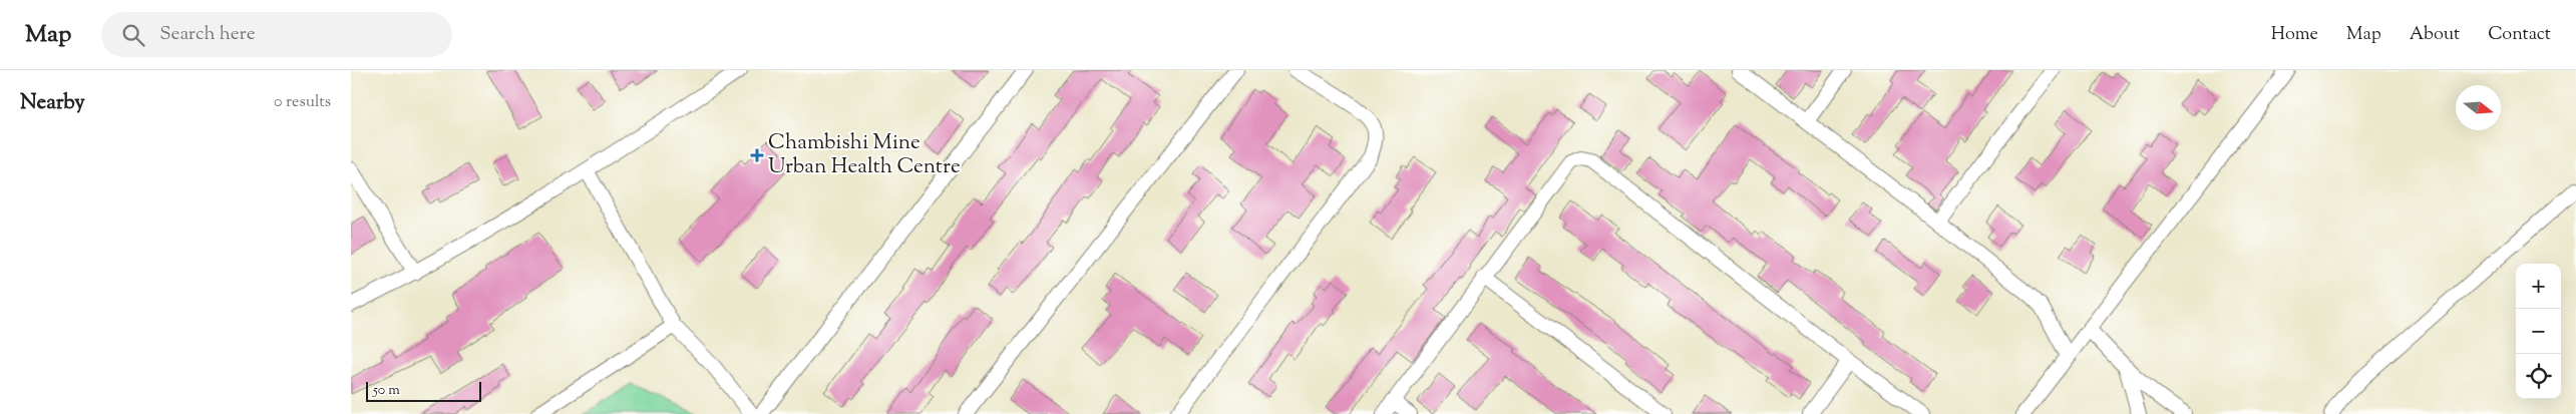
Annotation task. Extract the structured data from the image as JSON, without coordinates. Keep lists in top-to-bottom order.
{
  "places": {
    "health": ["Chambishi Mine Urban Health Centre"]
  },
  "scale_bar": "50 m",
  "north": "right",
  "page": {
    "header": "Map",
    "search": "Search here",
    "nav": [
      "Home",
      "Map",
      "About",
      "Contact"
    ],
    "heading": ["Nearby", "0 results"],
    "map_buttons": ["+", "−"],
    "scale": "50 m"
  }
}
